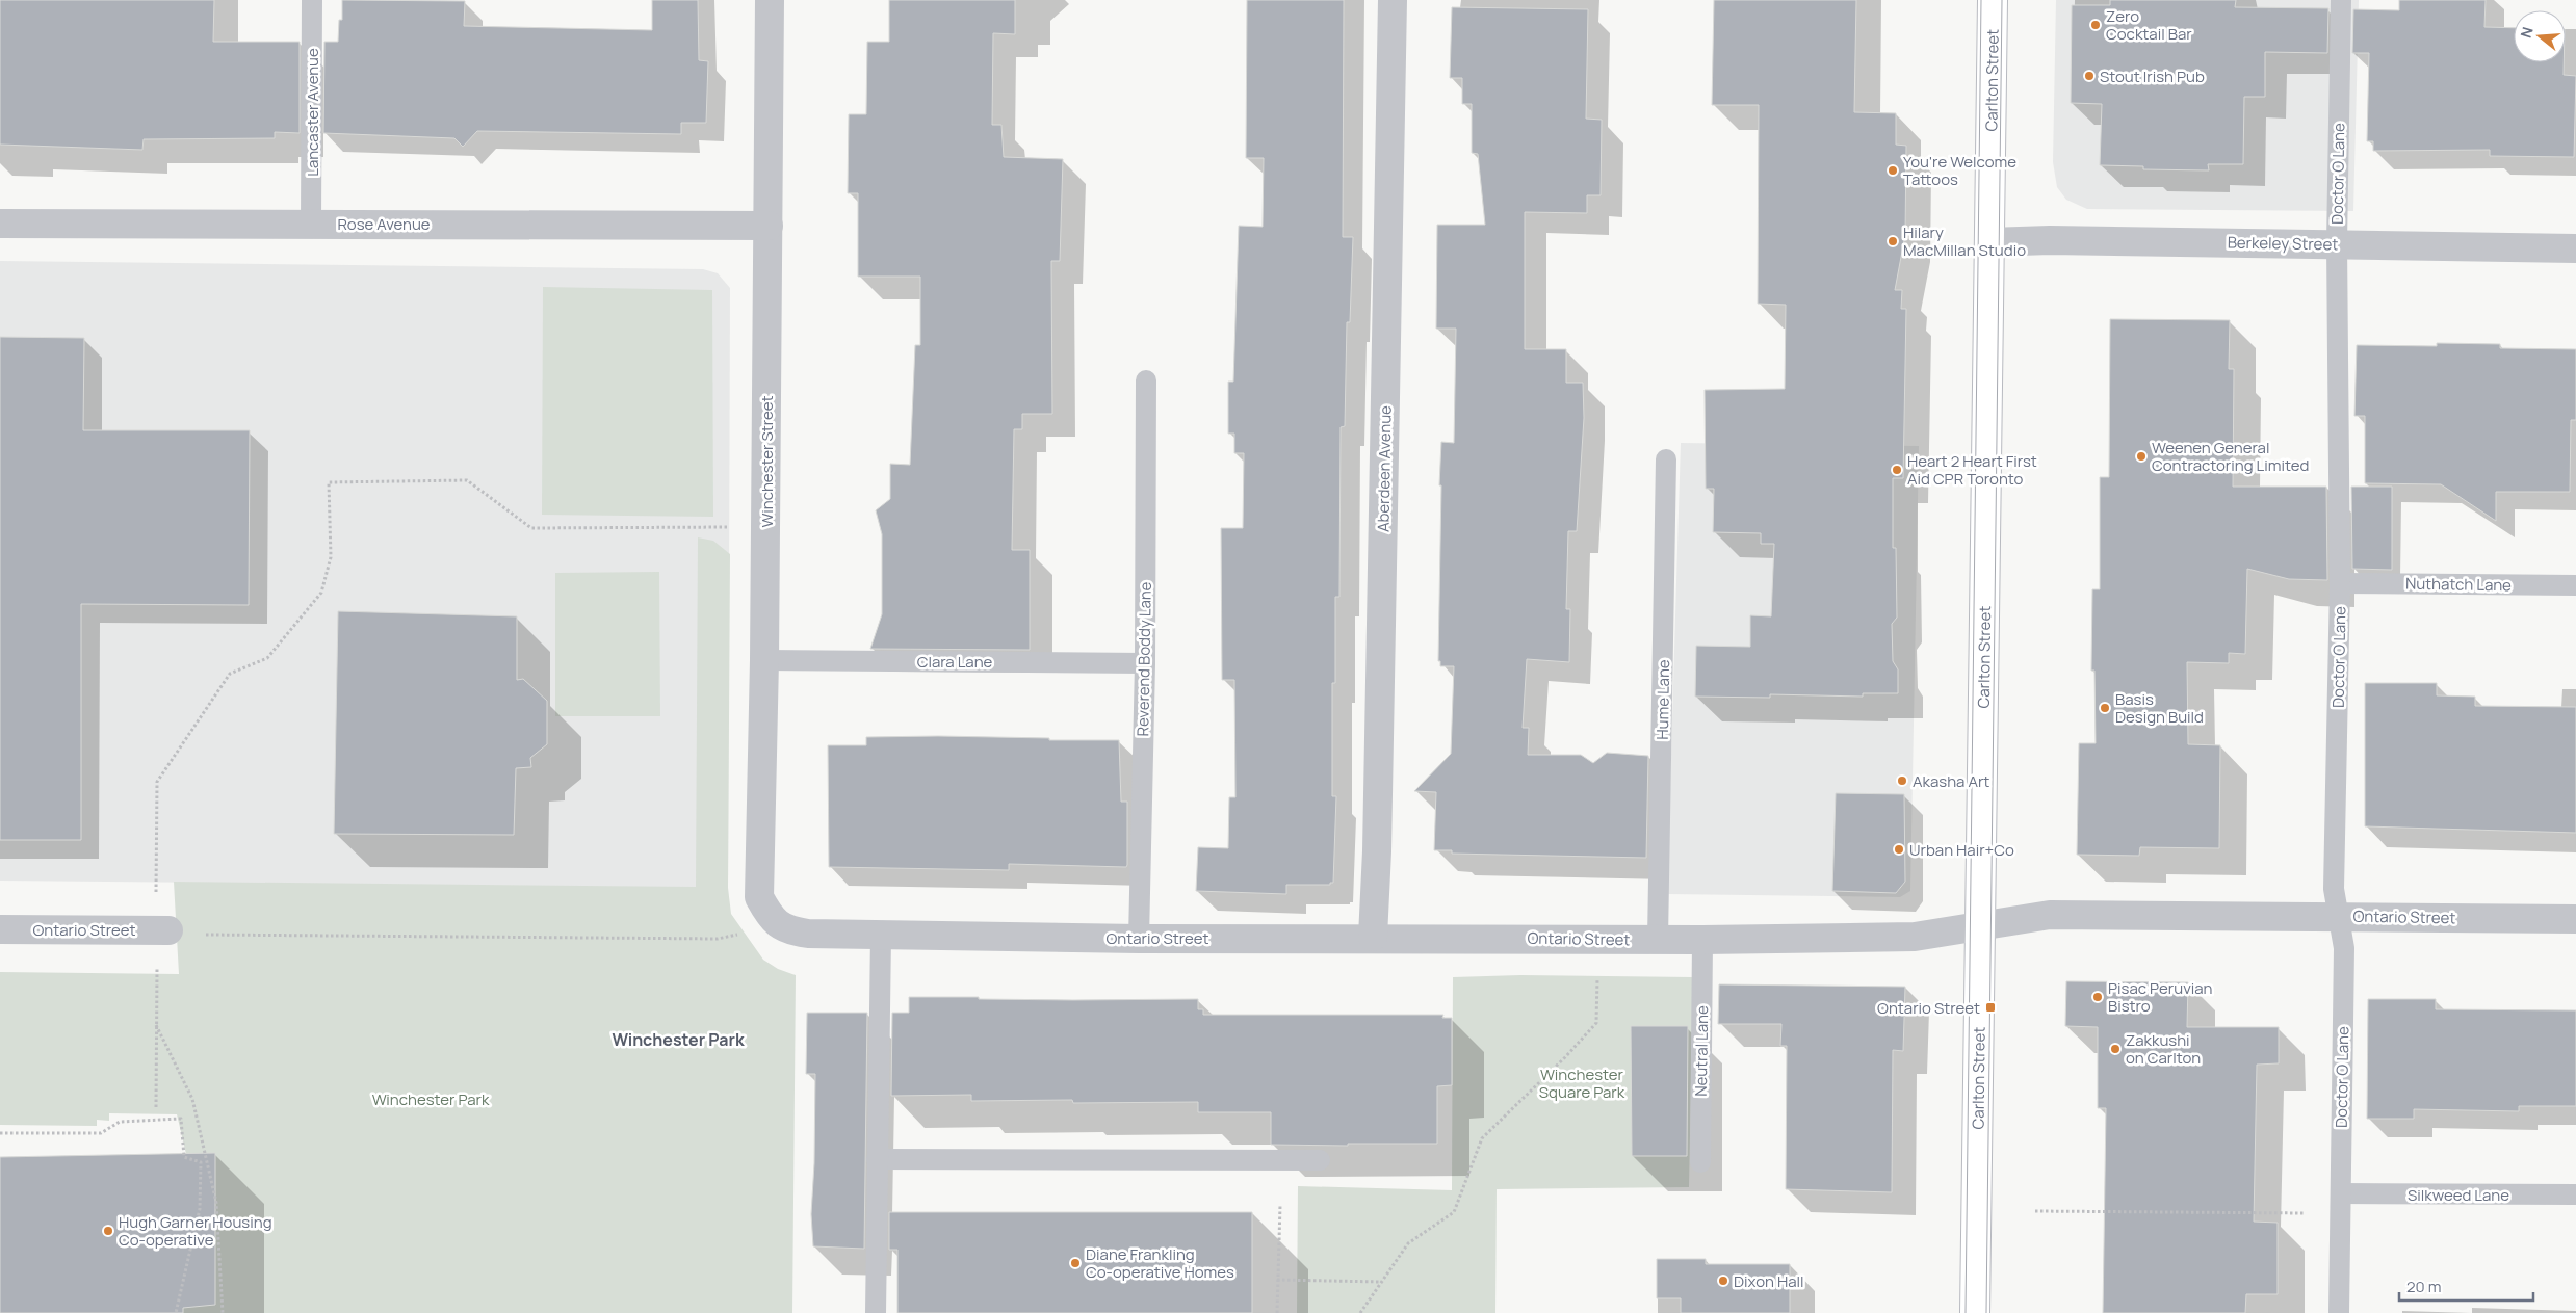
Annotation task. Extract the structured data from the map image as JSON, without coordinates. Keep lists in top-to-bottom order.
{
  "streets": {
    "main road": ["Carlton Street"],
    "street": [
      "Rose Avenue",
      "Berkeley Street",
      "Winchester Street",
      "Aberdeen Avenue",
      "Ontario Street"
    ],
    "lane": [
      "Lancaster Avenue",
      "Doctor O Lane",
      "Nuthatch Lane",
      "Reverend Boddy Lane",
      "Clara Lane",
      "Hume Lane",
      "Neutral Lane",
      "Silkweed Lane"
    ]
  },
  "crossings": [
    ["Carlton Street", "Berkeley Street"],
    ["Carlton Street", "Ontario Street"],
    ["Lancaster Avenue", "Rose Avenue"],
    ["Doctor O Lane", "Berkeley Street"],
    ["Doctor O Lane", "Nuthatch Lane"],
    ["Doctor O Lane", "Ontario Street"],
    ["Doctor O Lane", "Silkweed Lane"],
    ["Rose Avenue", "Winchester Street"],
    ["Winchester Street", "Clara Lane"],
    ["Winchester Street", "Ontario Street"],
    ["Aberdeen Avenue", "Ontario Street"],
    ["Reverend Boddy Lane", "Clara Lane"],
    ["Reverend Boddy Lane", "Ontario Street"],
    ["Hume Lane", "Ontario Street"],
    ["Ontario Street", "Neutral Lane"]
  ],
  "districts": ["Winchester Park"],
  "parks": ["Winchester Square Park", "Winchester Park"],
  "places": {
    "other": [
      "Zero Cocktail Bar",
      "Stout Irish Pub",
      "You're Welcome Tattoos",
      "Hilary MacMillan Studio",
      "Weenen General Contractoring Limited",
      "Heart 2 Heart First Aid CPR Toronto",
      "Basis Design Build",
      "Akasha Art",
      "Urban Hair+Co",
      "Pisac Peruvian Bistro",
      "Zakkushi on Carlton",
      "Hugh Garner Housing Co-operative",
      "Diane Frankling Co-operative Homes",
      "Dixon Hall"
    ],
    "transit": ["Ontario Street"]
  },
  "scale_bar": "20 m",
  "north": "left"
}
